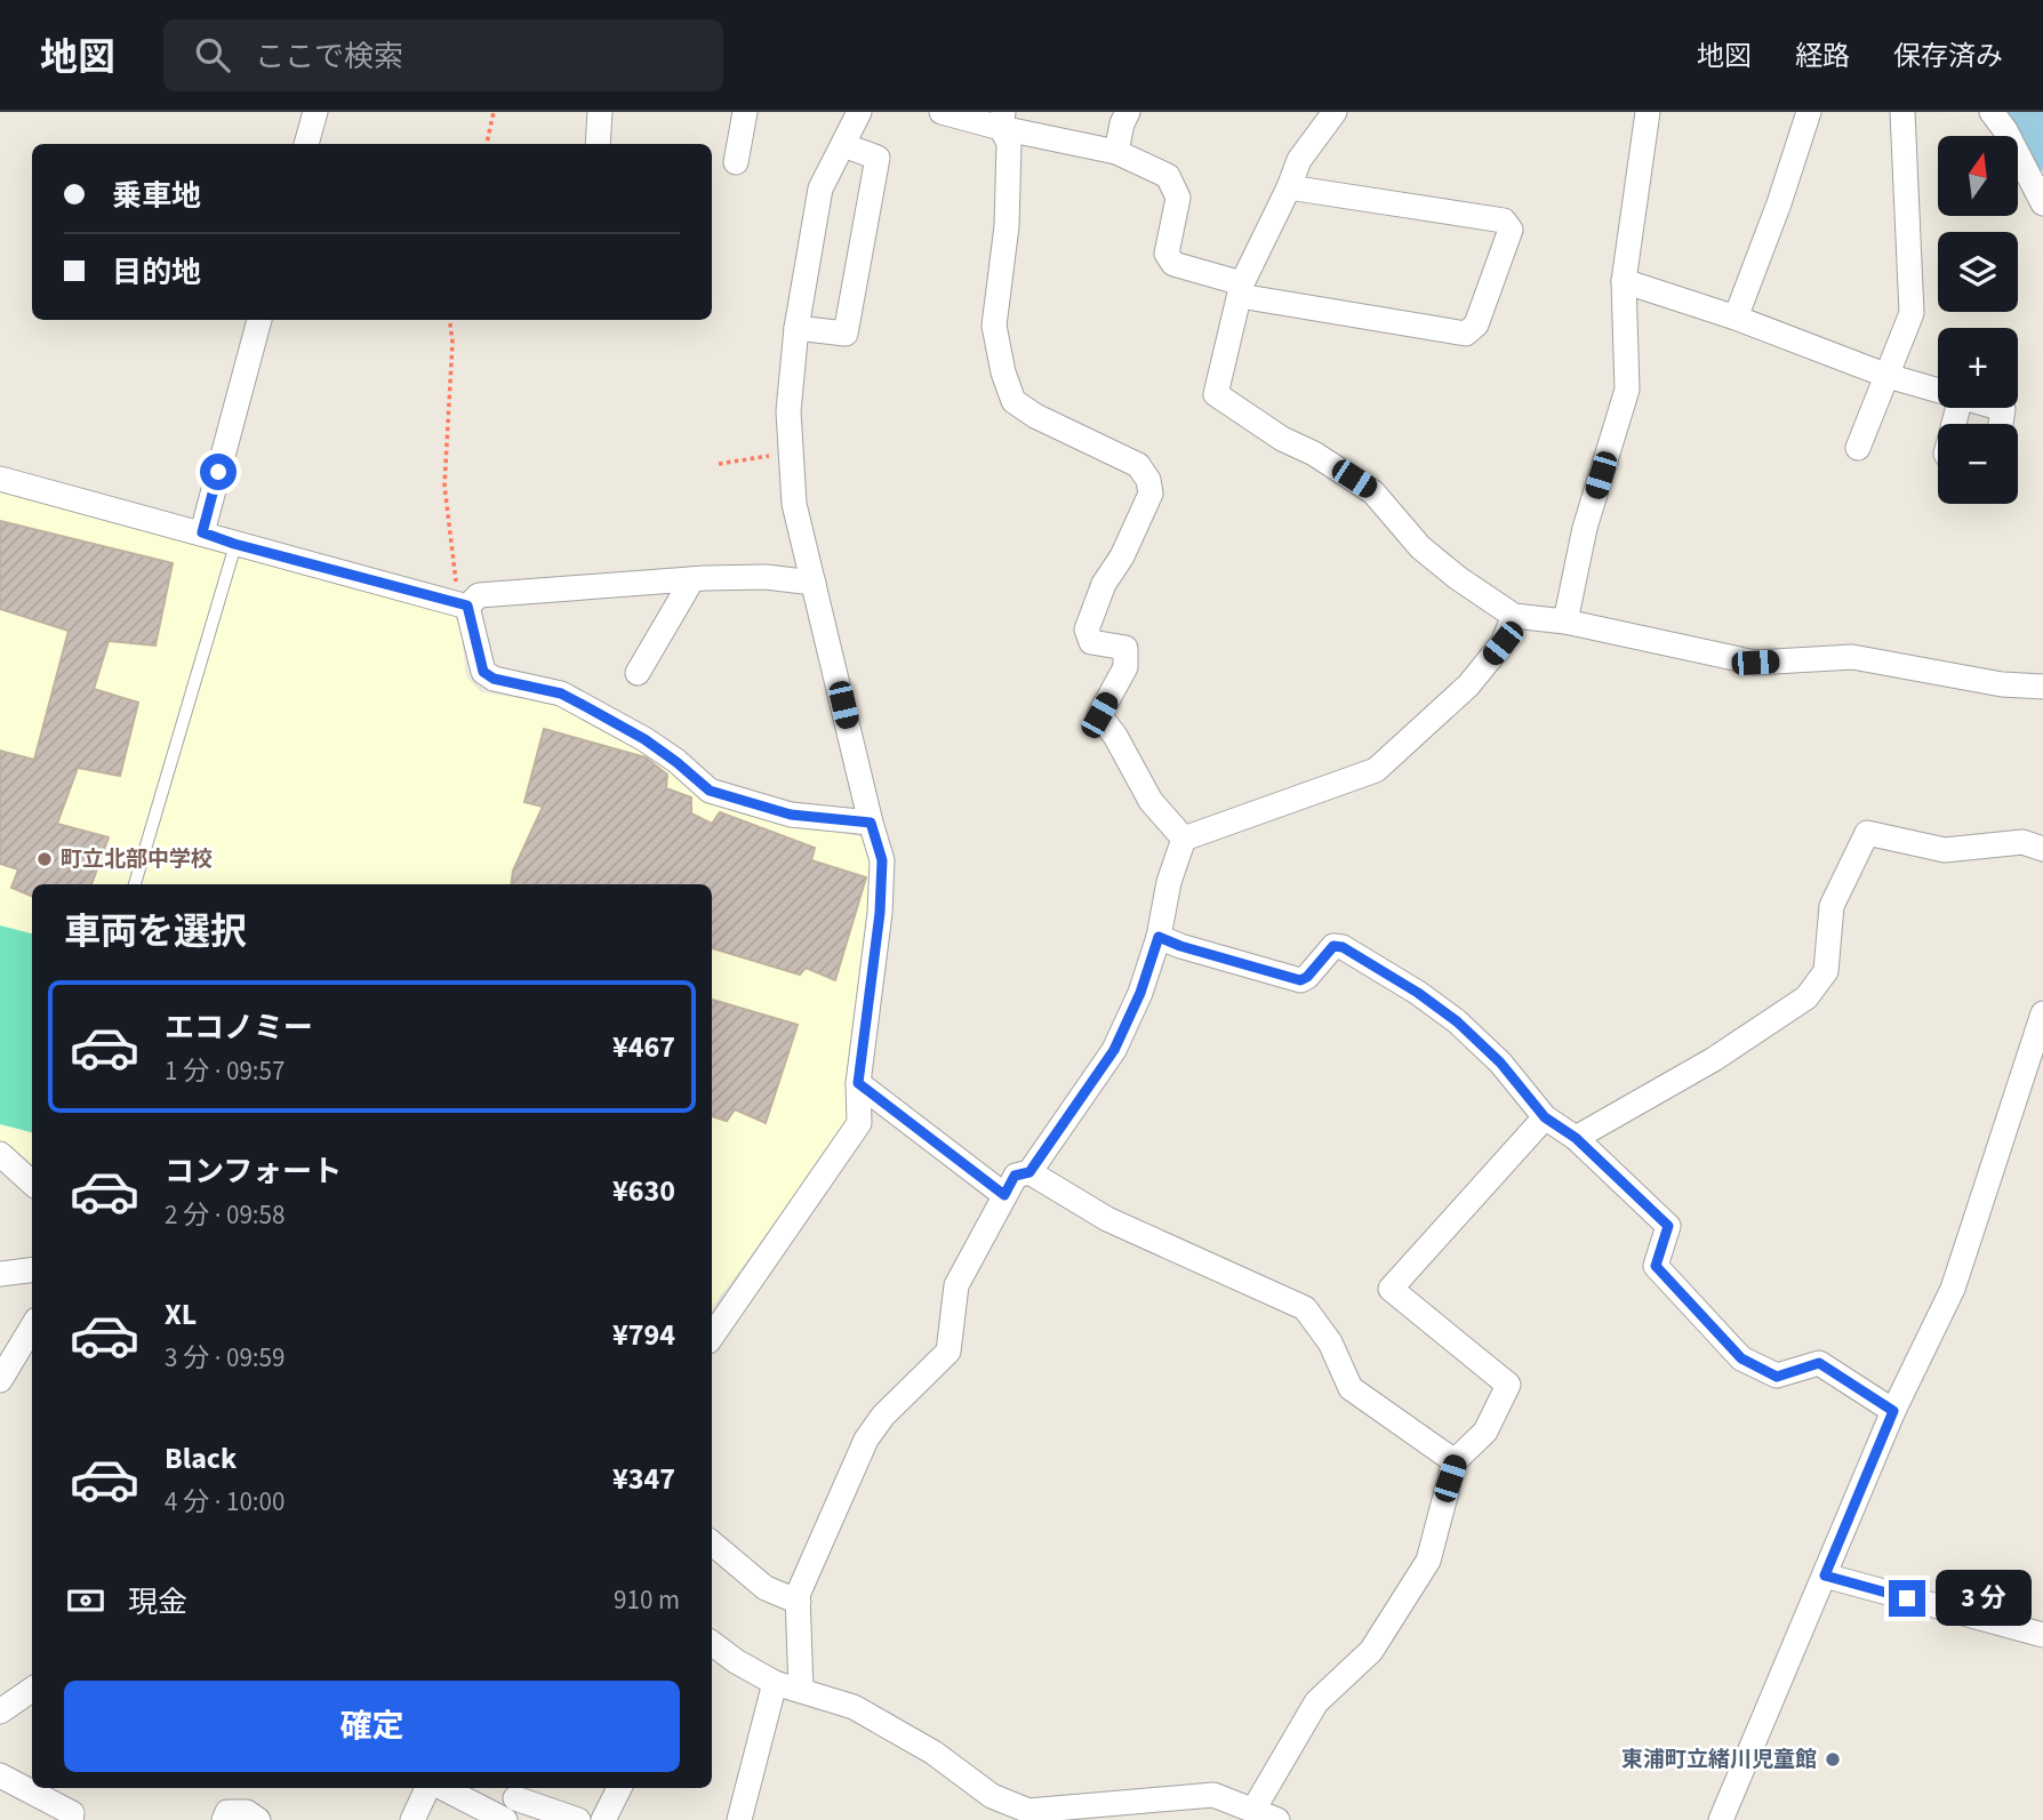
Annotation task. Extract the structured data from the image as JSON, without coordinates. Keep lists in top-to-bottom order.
{
  "places": ["町立北部中学校", "東浦町立緒川児童館"],
  "north": "top",
  "page": {
    "header": "地図",
    "search": "ここで検索",
    "nav": ["地図", "経路", "保存済み"],
    "map_buttons": ["+", "−"],
    "banner": ["乗車地", "目的地"],
    "heading": "車両を選択",
    "list": [
      {
        "name": "エコノミー",
        "note": "1 分 · 09:57",
        "value": "¥467"
      },
      {
        "name": "コンフォート",
        "note": "2 分 · 09:58",
        "value": "¥630"
      },
      {
        "name": "XL",
        "note": "3 分 · 09:59",
        "value": "¥794"
      },
      {
        "name": "Black",
        "note": "4 分 · 10:00",
        "value": "¥347"
      }
    ],
    "pay": ["現金", "910 m"],
    "bubble": "3 分",
    "buttons": "確定"
  }
}
